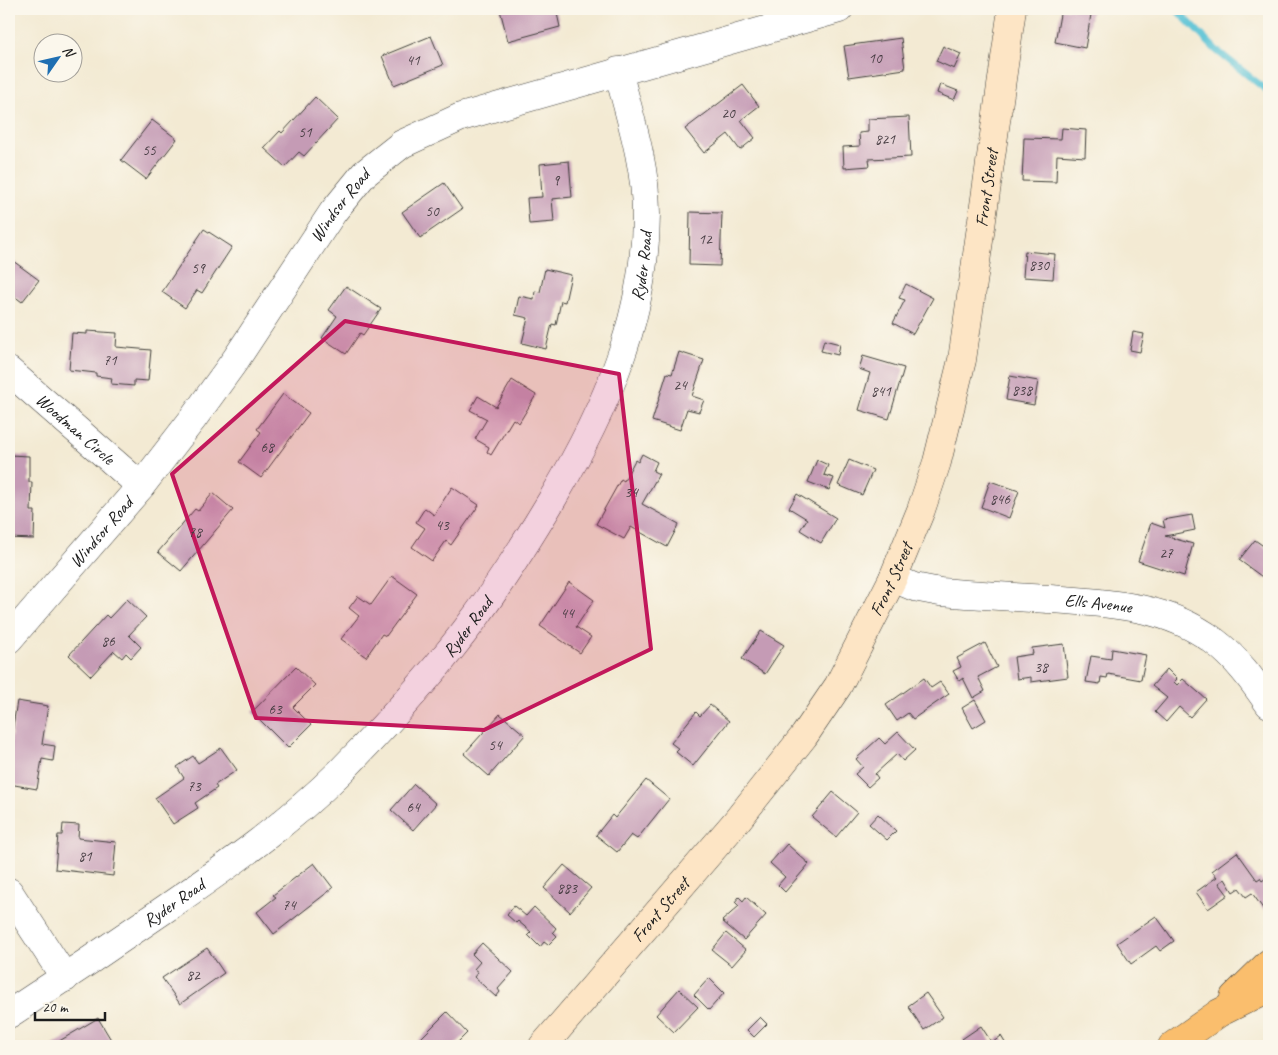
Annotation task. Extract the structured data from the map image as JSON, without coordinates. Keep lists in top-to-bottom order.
{
  "streets": {
    "street": [
      "Front Street",
      "Windsor Road",
      "Ryder Road",
      "Woodman Circle",
      "Ells Avenue"
    ]
  },
  "crossings": [
    ["Front Street", "Ells Avenue"],
    ["Windsor Road", "Ryder Road"],
    ["Windsor Road", "Woodman Circle"]
  ],
  "house_numbers": [
    "10",
    "41",
    "20",
    "51",
    "821",
    "55",
    "9",
    "50",
    "12",
    "830",
    "59",
    "71",
    "24",
    "838",
    "841",
    "68",
    "34",
    "846",
    "43",
    "78",
    "27",
    "44",
    "86",
    "38",
    "63",
    "54",
    "73",
    "64",
    "81",
    "883",
    "74",
    "82"
  ],
  "scale_bar": "20 m",
  "north": "top right"
}
